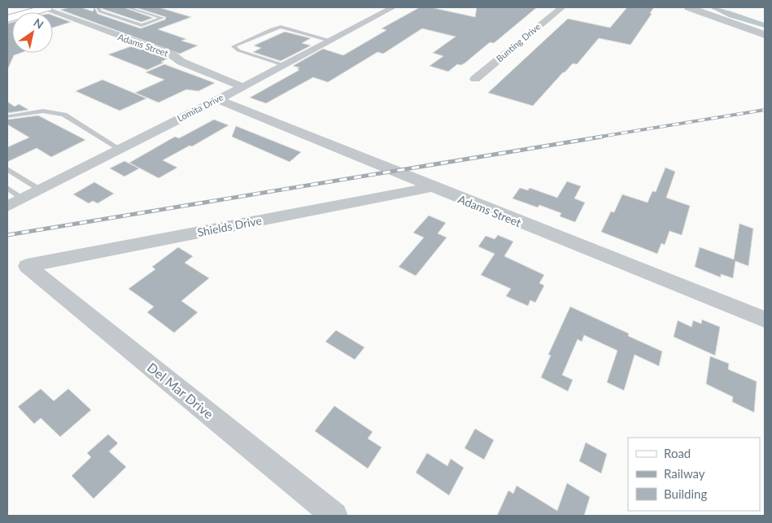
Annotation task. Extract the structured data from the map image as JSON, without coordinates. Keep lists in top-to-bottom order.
{
  "streets": {
    "street": [
      "Bunting Drive",
      "Adams Street",
      "Lomita Drive",
      "Shields Drive",
      "Del Mar Drive"
    ]
  },
  "crossings": [
    ["Adams Street", "Lomita Drive"],
    ["Adams Street", "Shields Drive"],
    ["Shields Drive", "Del Mar Drive"]
  ],
  "legend": ["Road", "Railway", "Building"],
  "north": "top right"
}
